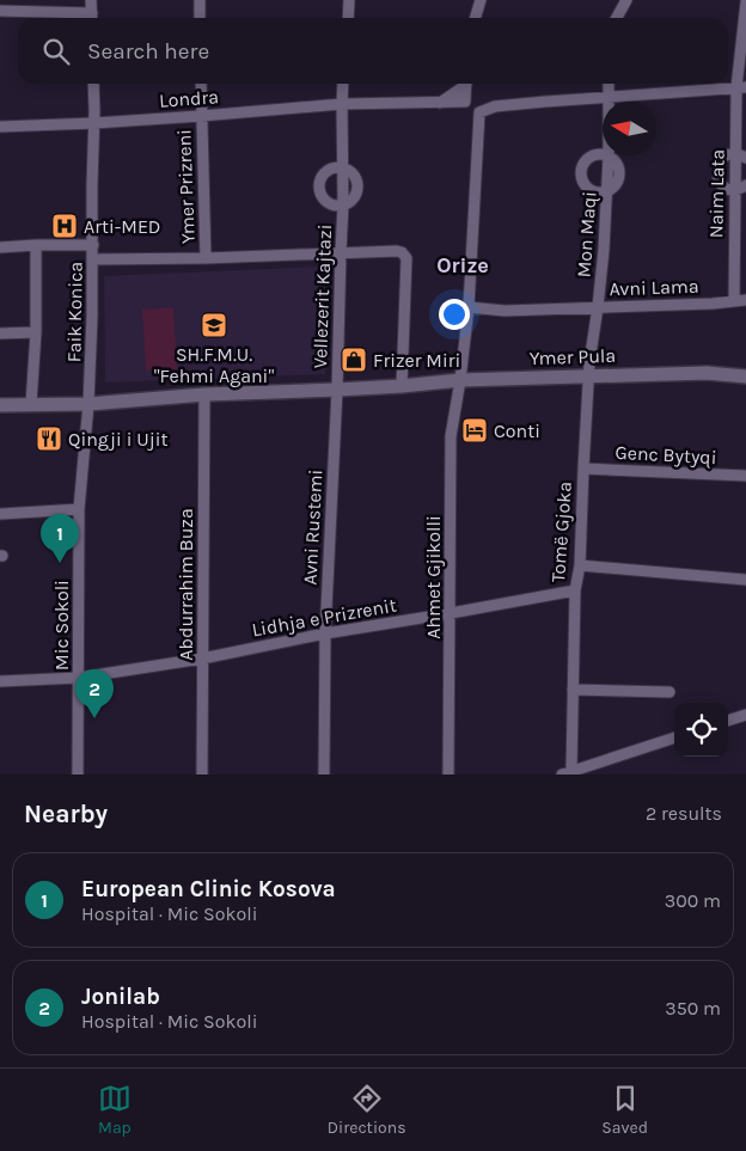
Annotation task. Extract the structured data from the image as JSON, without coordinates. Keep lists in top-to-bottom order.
{
  "streets": {
    "street": [
      "Londra",
      "Ymer Prizreni",
      "Naim Lata",
      "Mon Maqi",
      "Avni Lama",
      "Vellezerit Kajtazi",
      "Faik Konica",
      "Ymer Pula",
      "Genc Bytyqi",
      "Avni Rustemi",
      "Tomë Gjoka",
      "Ahmet Gjikolli",
      "Abdurrahim Buza",
      "Lidhja e Prizrenit",
      "Mic Sokoli"
    ]
  },
  "crossings": [
    ["Londra", "Ymer Prizreni"],
    ["Londra", "Vellezerit Kajtazi"],
    ["Londra", "Faik Konica"],
    ["Naim Lata", "Avni Lama"],
    ["Mon Maqi", "Avni Lama"],
    ["Mon Maqi", "Ymer Pula"],
    ["Mon Maqi", "Tomë Gjoka"],
    ["Mon Maqi", "Ahmet Gjikolli"],
    ["Avni Lama", "Ahmet Gjikolli"],
    ["Vellezerit Kajtazi", "Ymer Pula"],
    ["Vellezerit Kajtazi", "Avni Rustemi"],
    ["Faik Konica", "Ymer Pula"],
    ["Faik Konica", "Mic Sokoli"],
    ["Ymer Pula", "Avni Rustemi"],
    ["Ymer Pula", "Tomë Gjoka"],
    ["Ymer Pula", "Ahmet Gjikolli"],
    ["Ymer Pula", "Abdurrahim Buza"],
    ["Ymer Pula", "Mic Sokoli"],
    ["Genc Bytyqi", "Tomë Gjoka"],
    ["Avni Rustemi", "Lidhja e Prizrenit"],
    ["Tomë Gjoka", "Lidhja e Prizrenit"],
    ["Ahmet Gjikolli", "Lidhja e Prizrenit"],
    ["Abdurrahim Buza", "Lidhja e Prizrenit"],
    ["Lidhja e Prizrenit", "Mic Sokoli"]
  ],
  "districts": ["Orize"],
  "places": {
    "hospital": ["Arti-MED"],
    "school or university": ["SH.F.M.U. \"Fehmi Agani\""],
    "shop": ["Frizer Miri"],
    "hotel": ["Conti"],
    "restaurant": ["Qingji i Ujit"]
  },
  "north": "left",
  "page": {
    "search": "Search here",
    "pins": ["1", "2"],
    "heading": ["Nearby", "2 results"],
    "list": [
      {
        "mark": "1",
        "name": "European Clinic Kosova",
        "note": "Hospital · Mic Sokoli",
        "value": "300 m"
      },
      {
        "mark": "2",
        "name": "Jonilab",
        "note": "Hospital · Mic Sokoli",
        "value": "350 m"
      }
    ],
    "nav": ["Map", "Directions", "Saved"]
  }
}
